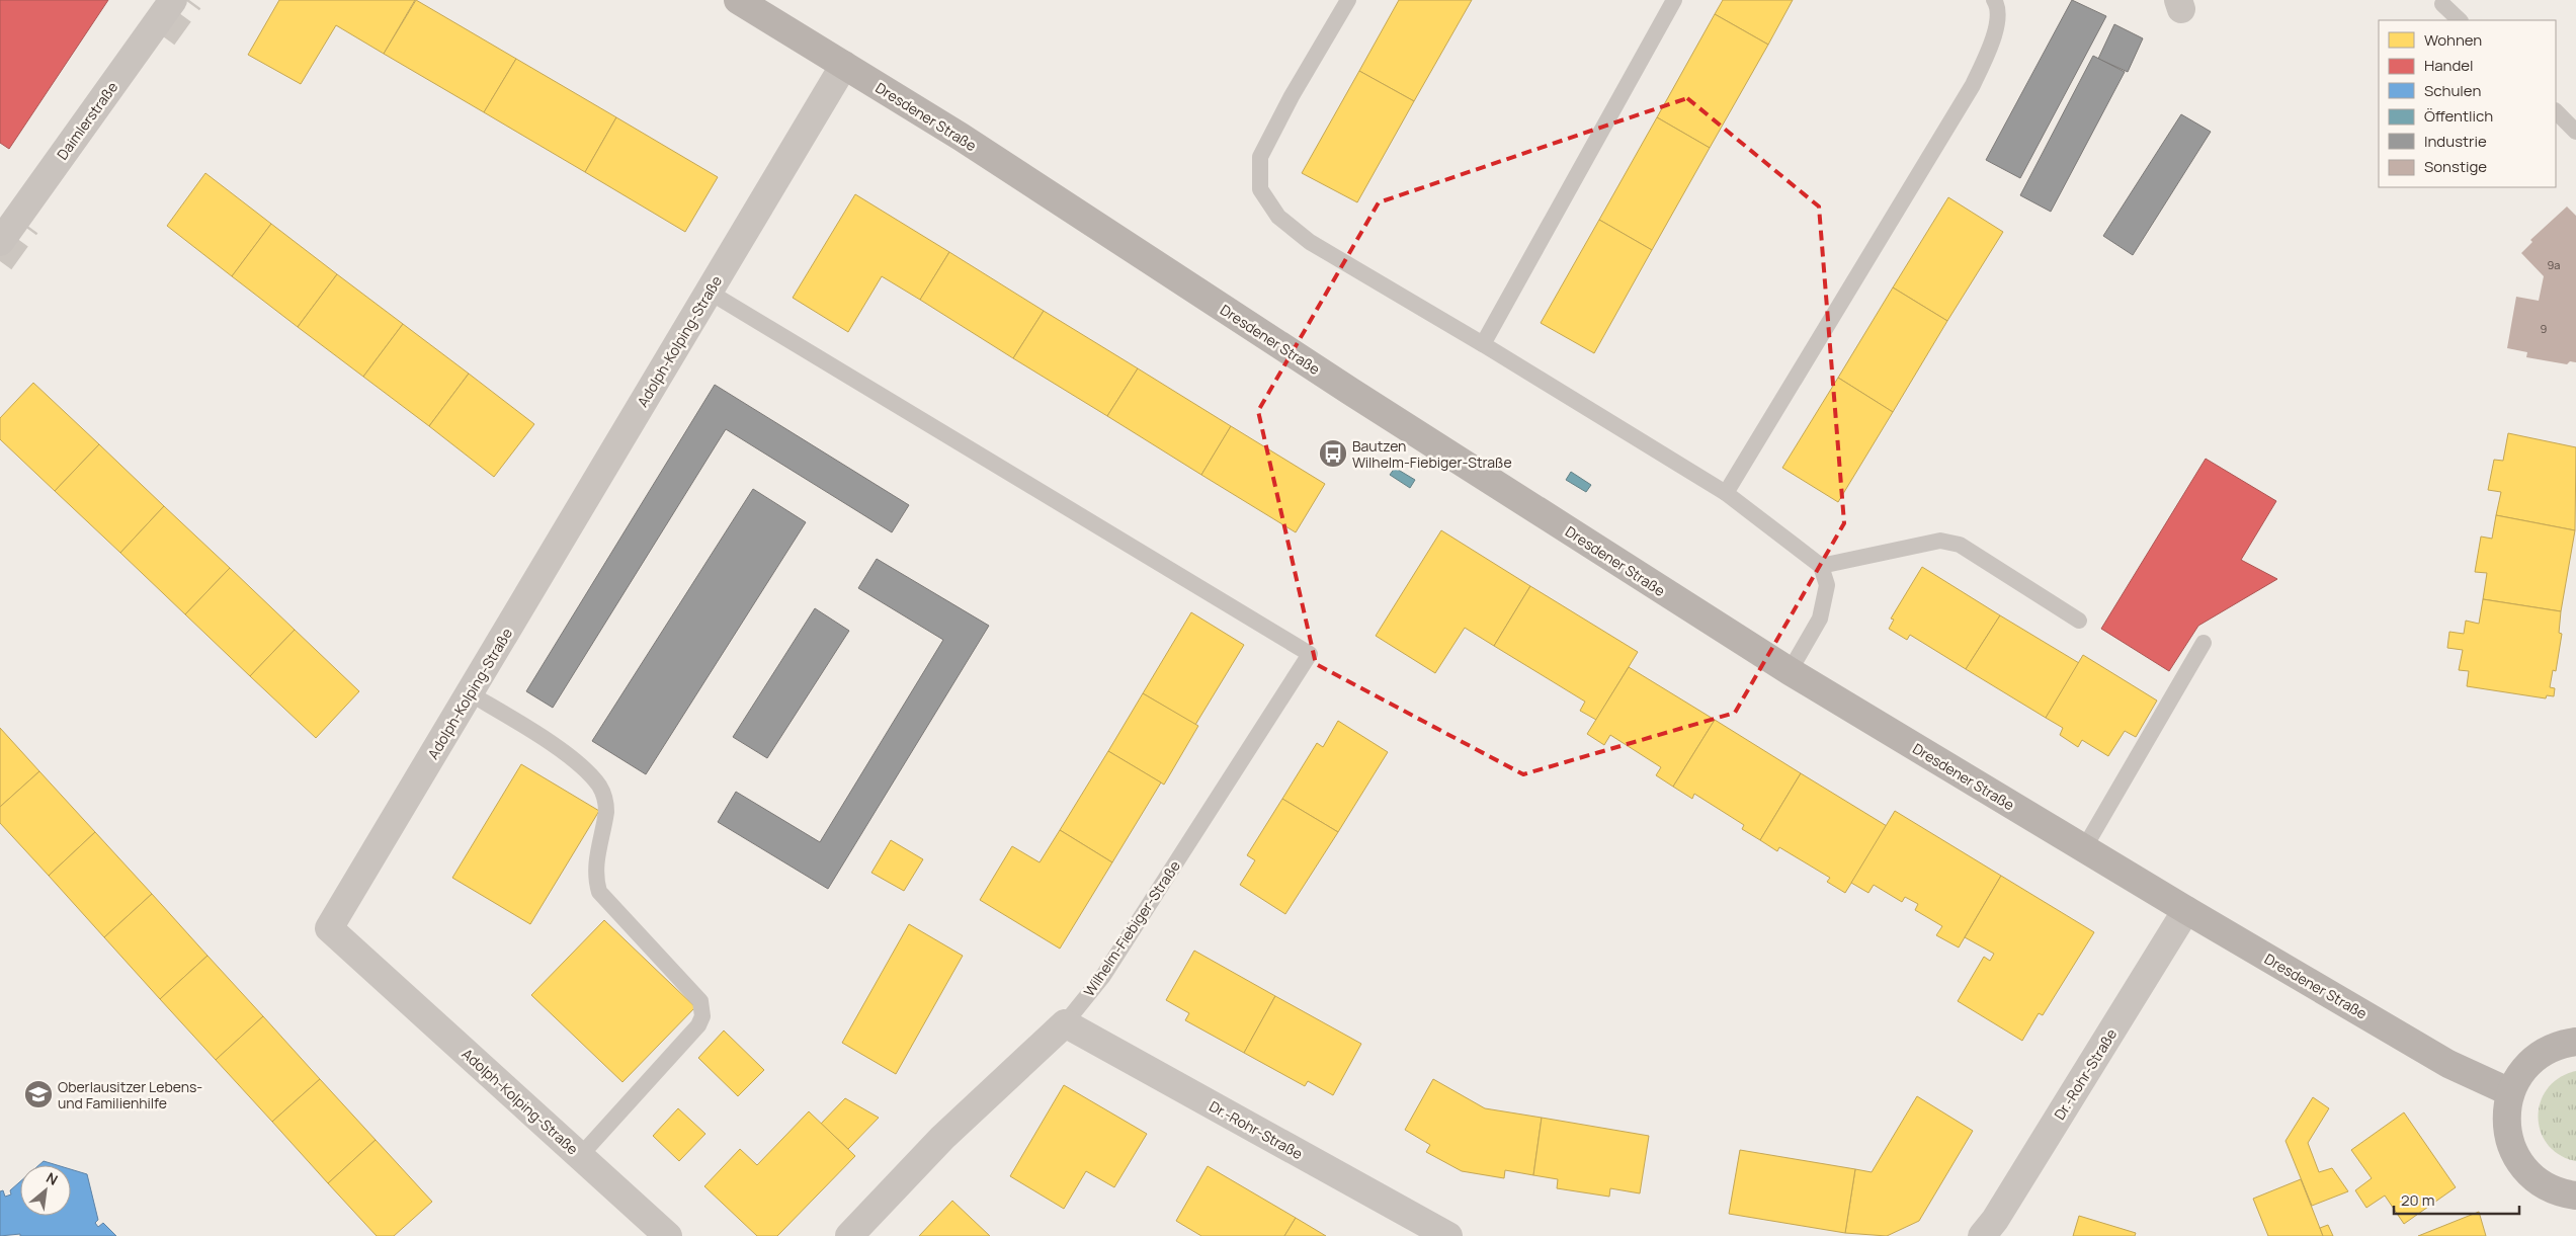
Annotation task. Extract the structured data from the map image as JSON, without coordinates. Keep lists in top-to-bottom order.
{
  "streets": {
    "main road": ["Dresdener Straße"],
    "street": [
      "Daimlerstraße",
      "Adolph-Kolping-Straße",
      "Wilhelm-Fiebiger-Straße",
      "Dr.-Rohr-Straße"
    ]
  },
  "crossings": [
    ["Dresdener Straße", "Adolph-Kolping-Straße"],
    ["Dresdener Straße", "Dr.-Rohr-Straße"],
    ["Adolph-Kolping-Straße", "Wilhelm-Fiebiger-Straße"],
    ["Wilhelm-Fiebiger-Straße", "Dr.-Rohr-Straße"]
  ],
  "places": {
    "bus stop": ["Bautzen Wilhelm-Fiebiger-Straße"],
    "school or university": ["Oberlausitzer Lebens- und Familienhilfe"]
  },
  "house_numbers": ["9a", "9"],
  "legend": [
    "Wohnen",
    "Handel",
    "Schulen",
    "Öffentlich",
    "Industrie",
    "Sonstige"
  ],
  "scale_bar": "20 m",
  "north": "top right"
}
